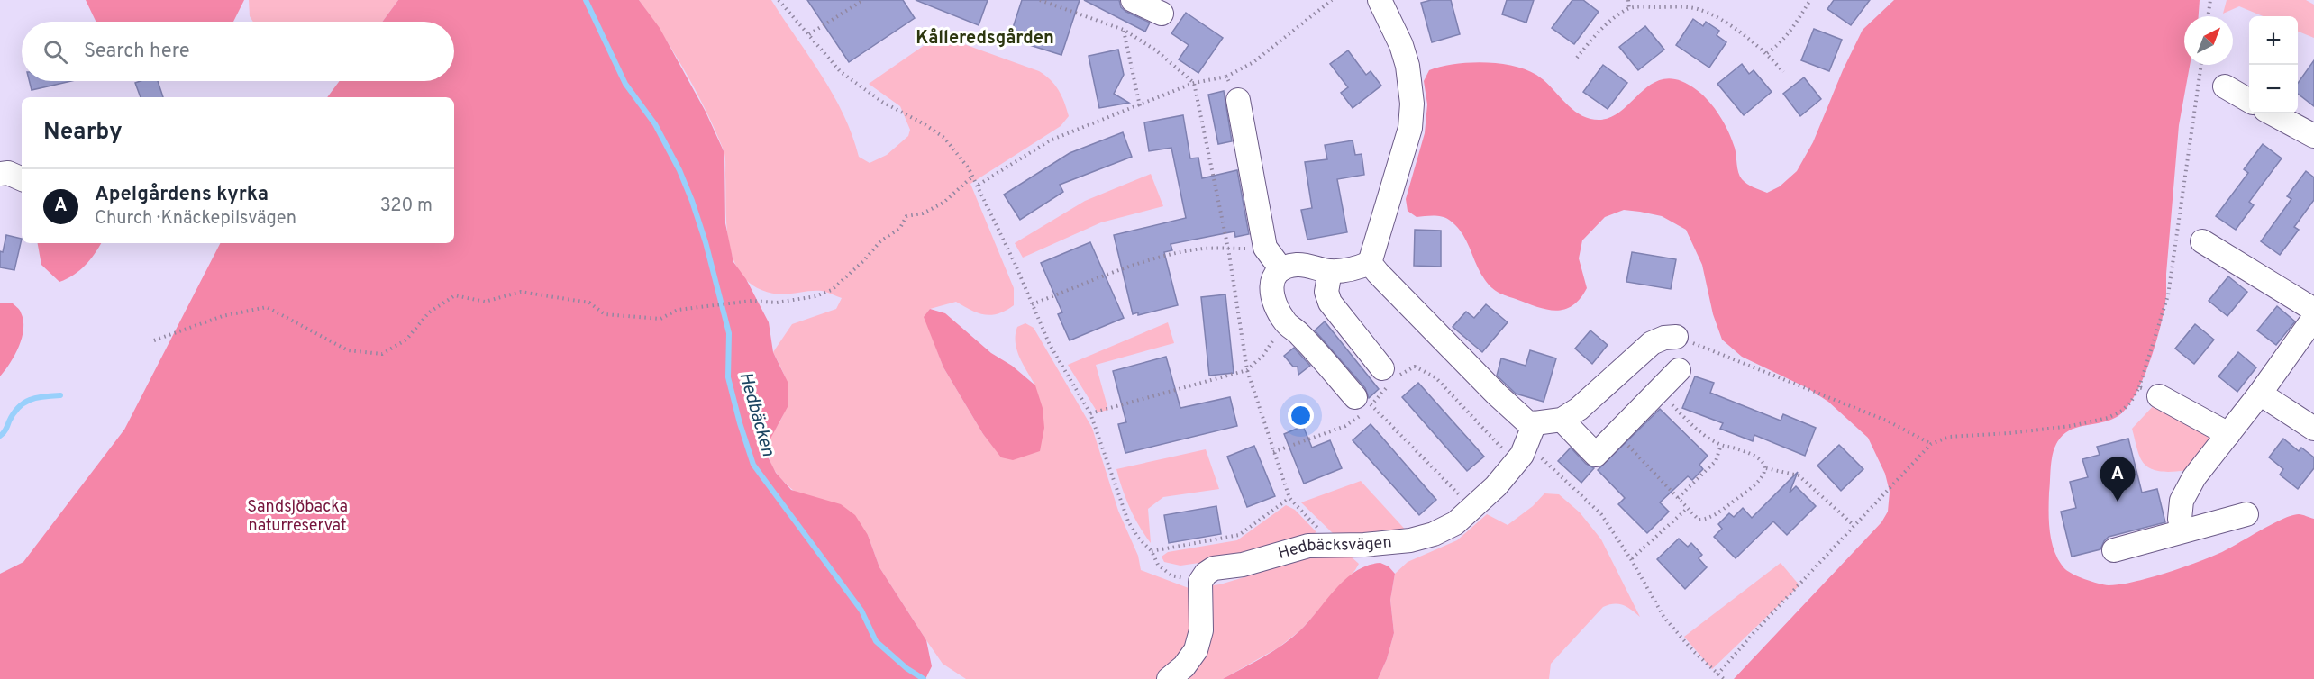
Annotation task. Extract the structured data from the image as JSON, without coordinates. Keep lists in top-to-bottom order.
{
  "streets": {
    "street": ["Hedbäcksvägen"]
  },
  "districts": ["Kålleredsgården"],
  "water": ["Hedbäcken"],
  "parks": ["Sandsjöbacka naturreservat"],
  "north": "top right",
  "page": {
    "map_buttons": ["+", "−"],
    "search": "Search here",
    "heading": "Nearby",
    "list": [
      {
        "mark": "A",
        "name": "Apelgårdens kyrka",
        "note": "Church · Knäckepilsvägen",
        "value": "320 m"
      }
    ],
    "pins": "A"
  }
}
